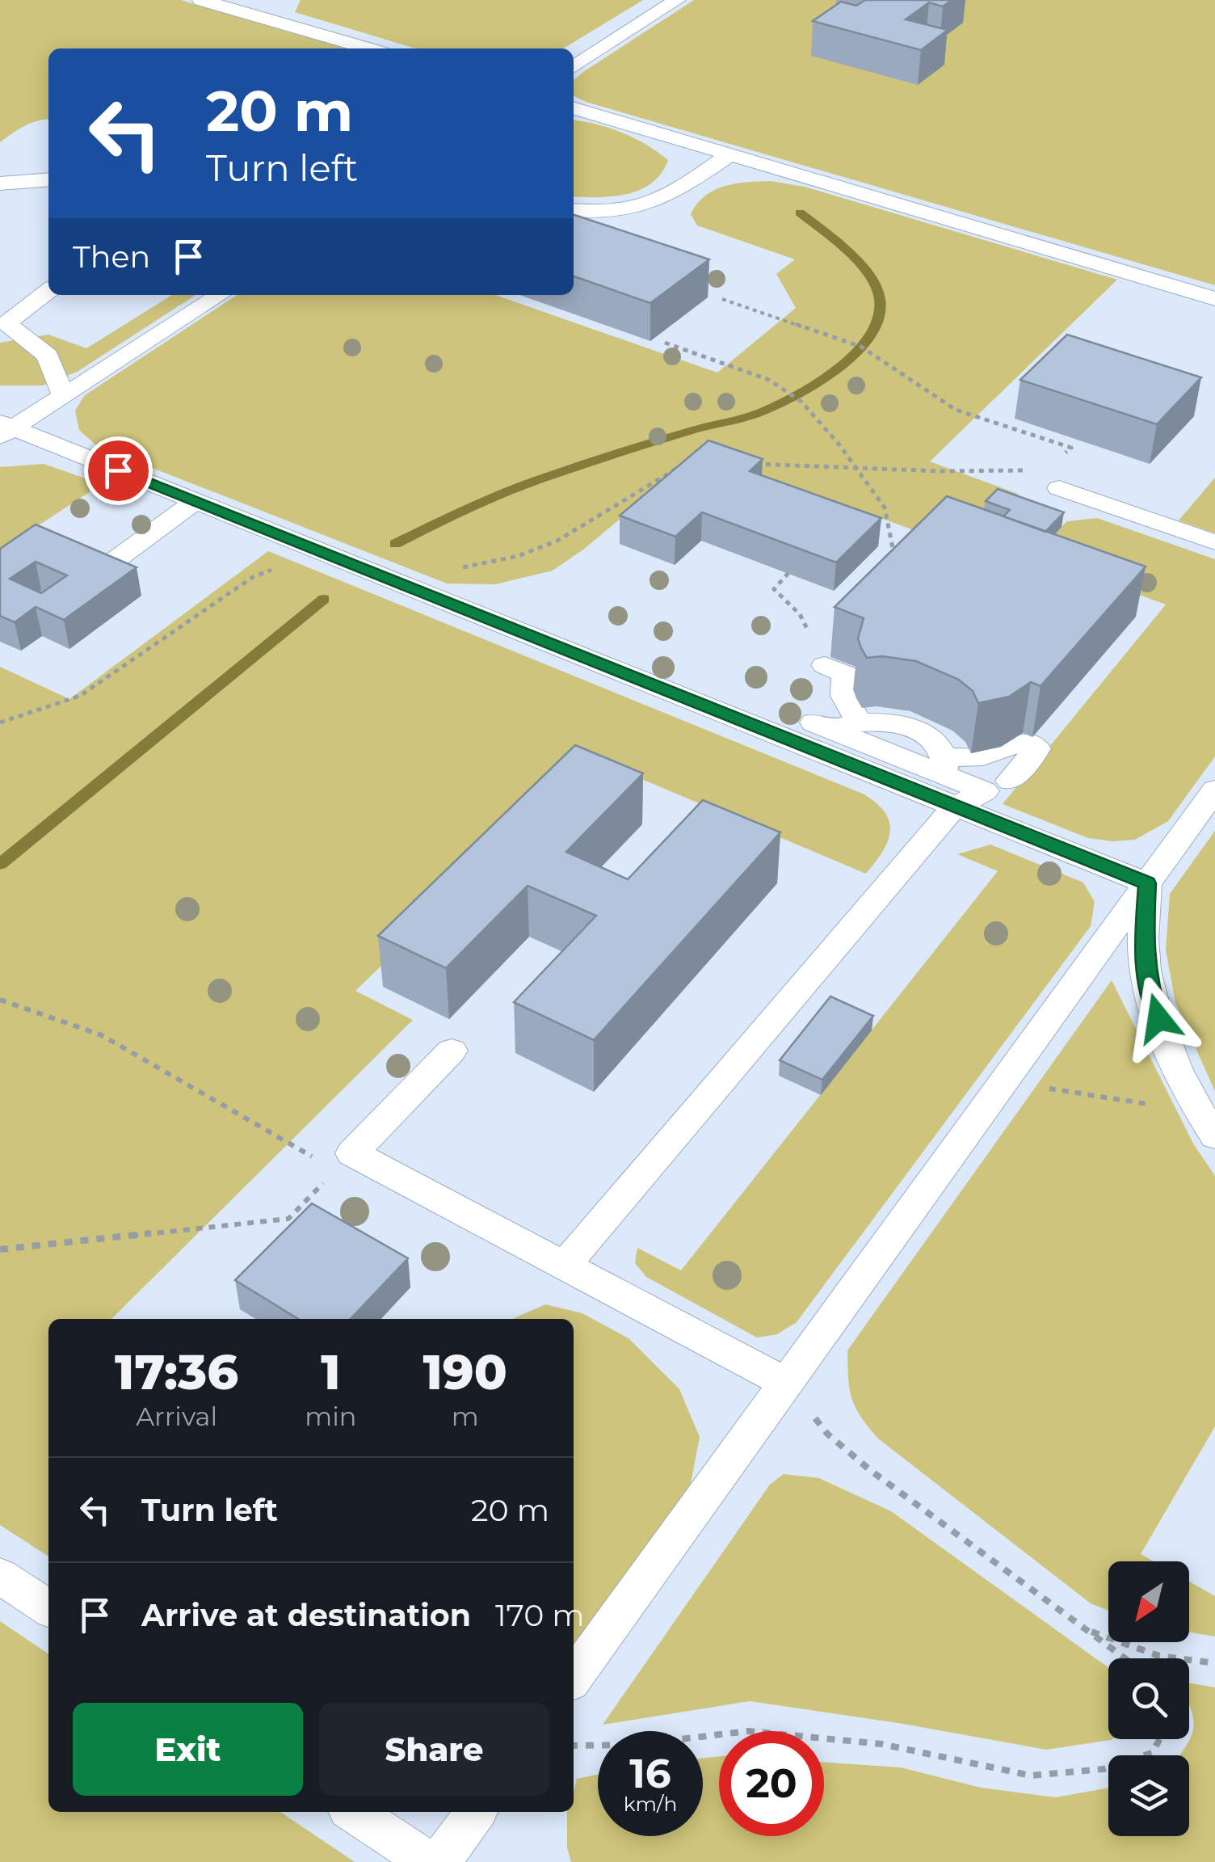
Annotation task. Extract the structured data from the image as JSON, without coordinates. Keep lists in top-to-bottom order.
{
  "north": "bottom left",
  "page": {
    "turn": ["20 m", "Turn left"],
    "then": "Then",
    "eta": [
      "17:36",
      "Arrival",
      "1",
      "min",
      "190",
      "m"
    ],
    "list": [
      {
        "name": "Turn left",
        "value": "20 m"
      },
      {
        "name": "Arrive at destination",
        "value": "170 m"
      }
    ],
    "buttons": ["Exit", "Share"],
    "speed": "16 km/h",
    "limit": "20"
  }
}
